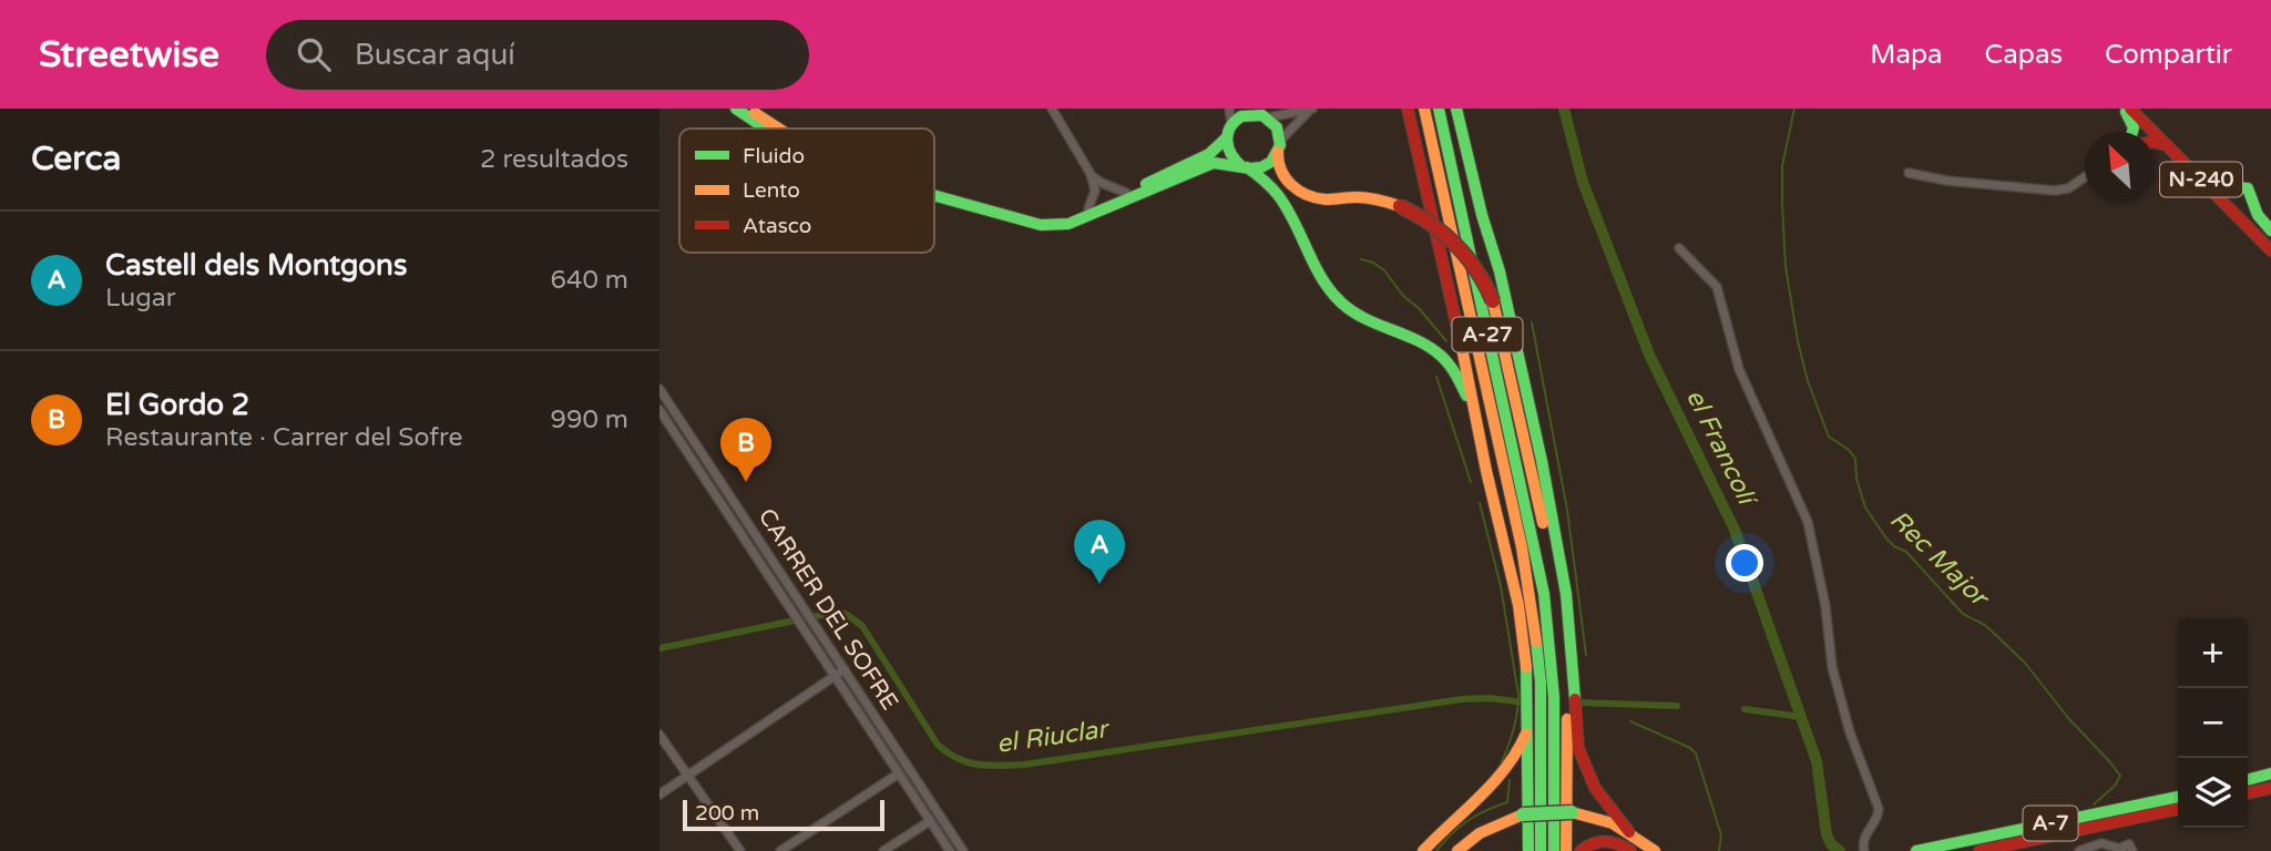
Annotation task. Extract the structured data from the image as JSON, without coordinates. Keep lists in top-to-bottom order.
{
  "streets": {
    "main road": ["N-240", "A-27", "A-7"],
    "street": ["CARRER DEL SOFRE"]
  },
  "water": ["el Francolí", "Rec Major", "el Riuclar"],
  "legend": ["Fluido", "Lento", "Atasco"],
  "scale_bar": "200 m",
  "north": "top left",
  "page": {
    "header": "Streetwise",
    "search": "Buscar aquí",
    "nav": ["Mapa", "Capas", "Compartir"],
    "heading": ["Cerca", "2 resultados"],
    "list": [
      {
        "mark": "A",
        "name": "Castell dels Montgons",
        "note": "Lugar",
        "value": "640 m"
      },
      {
        "mark": "B",
        "name": "El Gordo 2",
        "note": "Restaurante · Carrer del Sofre",
        "value": "990 m"
      }
    ],
    "pins": ["B", "A"],
    "map_buttons": ["+", "−"],
    "scale": "200 m"
  }
}
